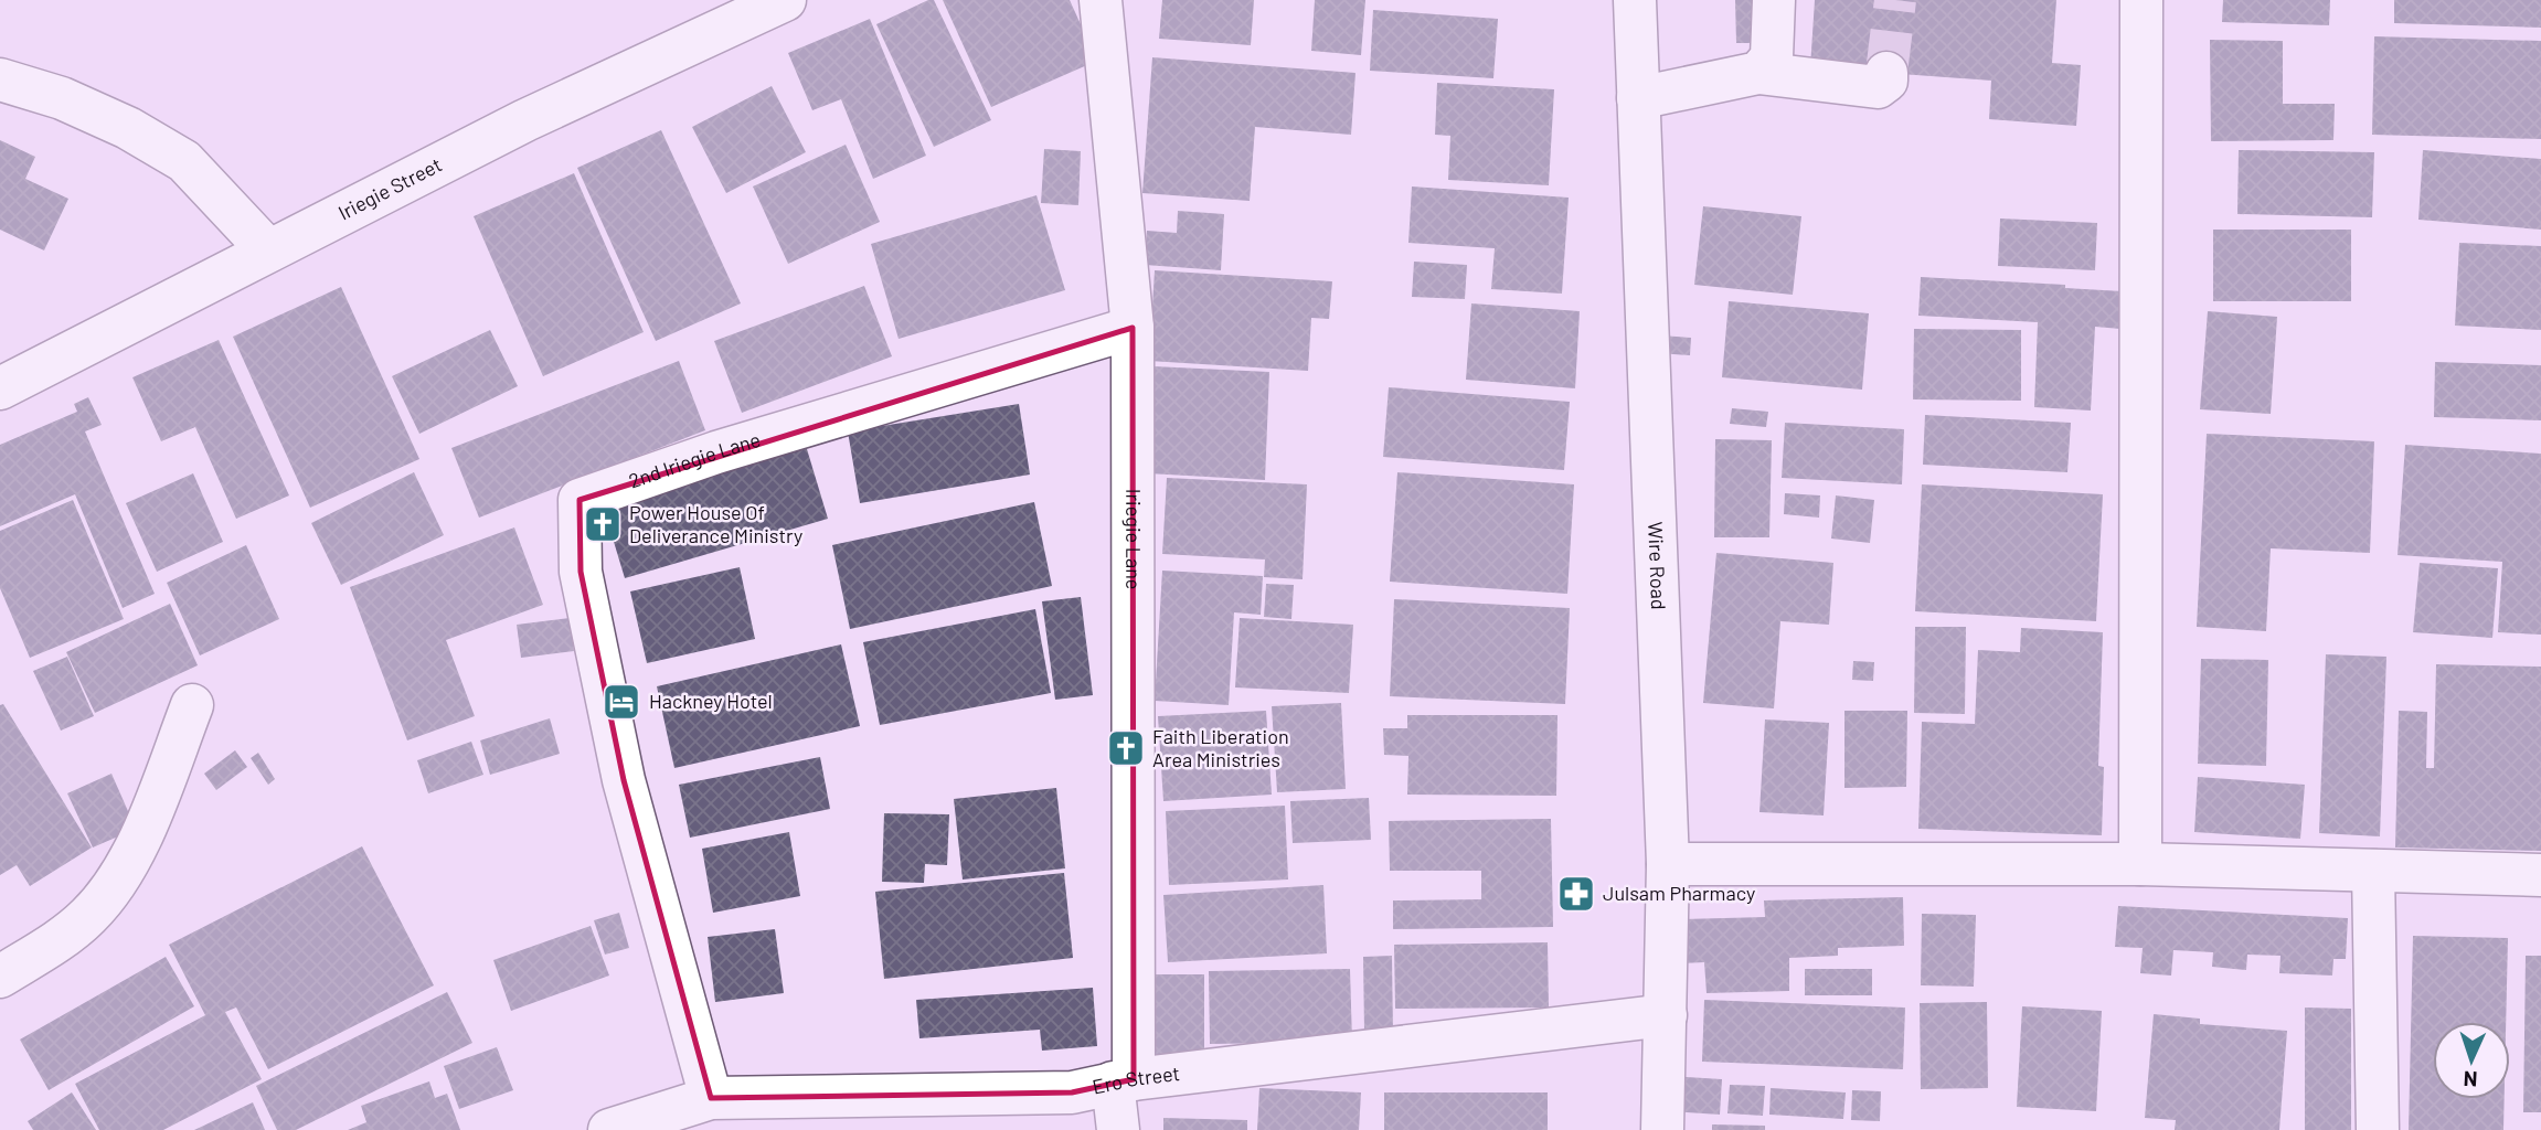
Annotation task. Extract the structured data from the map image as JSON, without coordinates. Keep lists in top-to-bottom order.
{
  "streets": {
    "street": [
      "Iriegie Street",
      "2nd Iriegie Lane",
      "Iriegie Lane",
      "Wire Road",
      "Ero Street"
    ]
  },
  "crossings": [
    ["2nd Iriegie Lane", "Iriegie Lane"],
    ["2nd Iriegie Lane", "Ero Street"],
    ["Iriegie Lane", "Ero Street"],
    ["Wire Road", "Ero Street"]
  ],
  "places": {
    "church": ["Power House Of Deliverance Ministry", "Faith Liberation Area Ministries"],
    "hotel": ["Hackney Hotel"],
    "pharmacy": ["Julsam Pharmacy"]
  },
  "north": "bottom"
}
